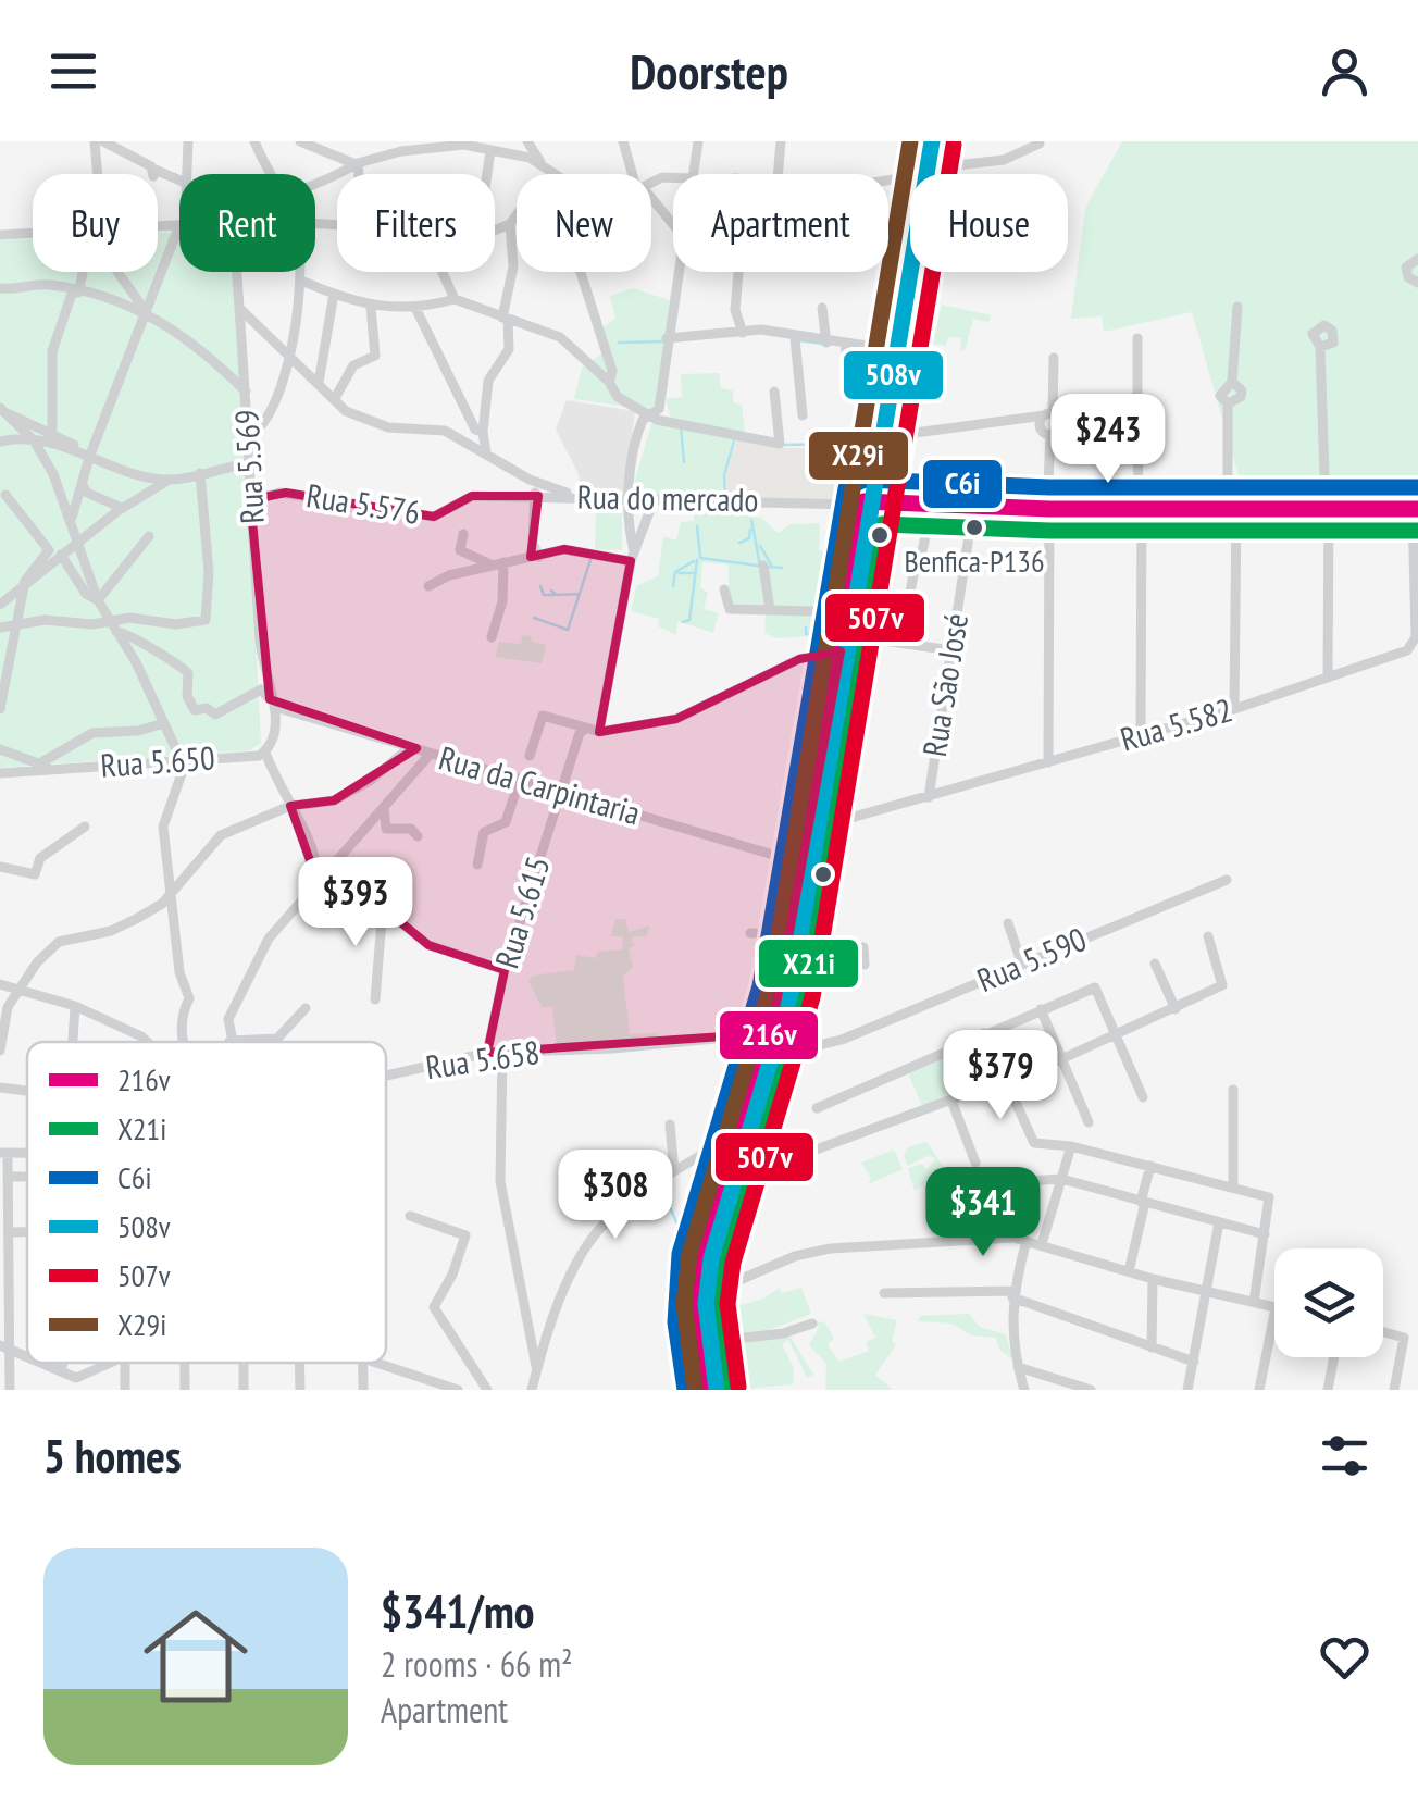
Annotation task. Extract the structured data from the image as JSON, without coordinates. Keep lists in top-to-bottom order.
{
  "streets": {
    "street": [
      "Rua 5.569",
      "Rua do mercado",
      "Rua 5.576",
      "Rua São José",
      "Rua 5.582",
      "Rua 5.650",
      "Rua da Carpintaria",
      "Rua 5.615",
      "Rua 5.590",
      "Rua 5.658"
    ]
  },
  "crossings": [
    ["Rua 5.569", "Rua 5.576"],
    ["Rua 5.569", "Rua da Carpintaria"],
    ["Rua do mercado", "Rua 5.576"],
    ["Rua do mercado", "Rua São José"],
    ["Rua São José", "Rua 5.582"],
    ["Rua da Carpintaria", "Rua 5.615"],
    ["Rua 5.615", "Rua 5.658"]
  ],
  "places": ["Benfica-P136"],
  "lines": [
    "transit line 508v",
    "transit line X29i",
    "transit line 507v",
    "transit line C6i",
    "transit line 216v",
    "transit line X21i"
  ],
  "legend": [
    "216v",
    "X21i",
    "C6i",
    "508v",
    "507v",
    "X29i"
  ],
  "page": {
    "header": "Doorstep",
    "chip": [
      "Buy",
      "Rent",
      "Filters",
      "New",
      "Apartment",
      "House"
    ],
    "price": [
      "$243",
      "$393",
      "$379",
      "$308",
      "$341"
    ],
    "heading": "5 homes",
    "list": [
      {
        "name": "$341/mo",
        "note": "2 rooms · 66 m² · Apartment"
      }
    ]
  }
}
